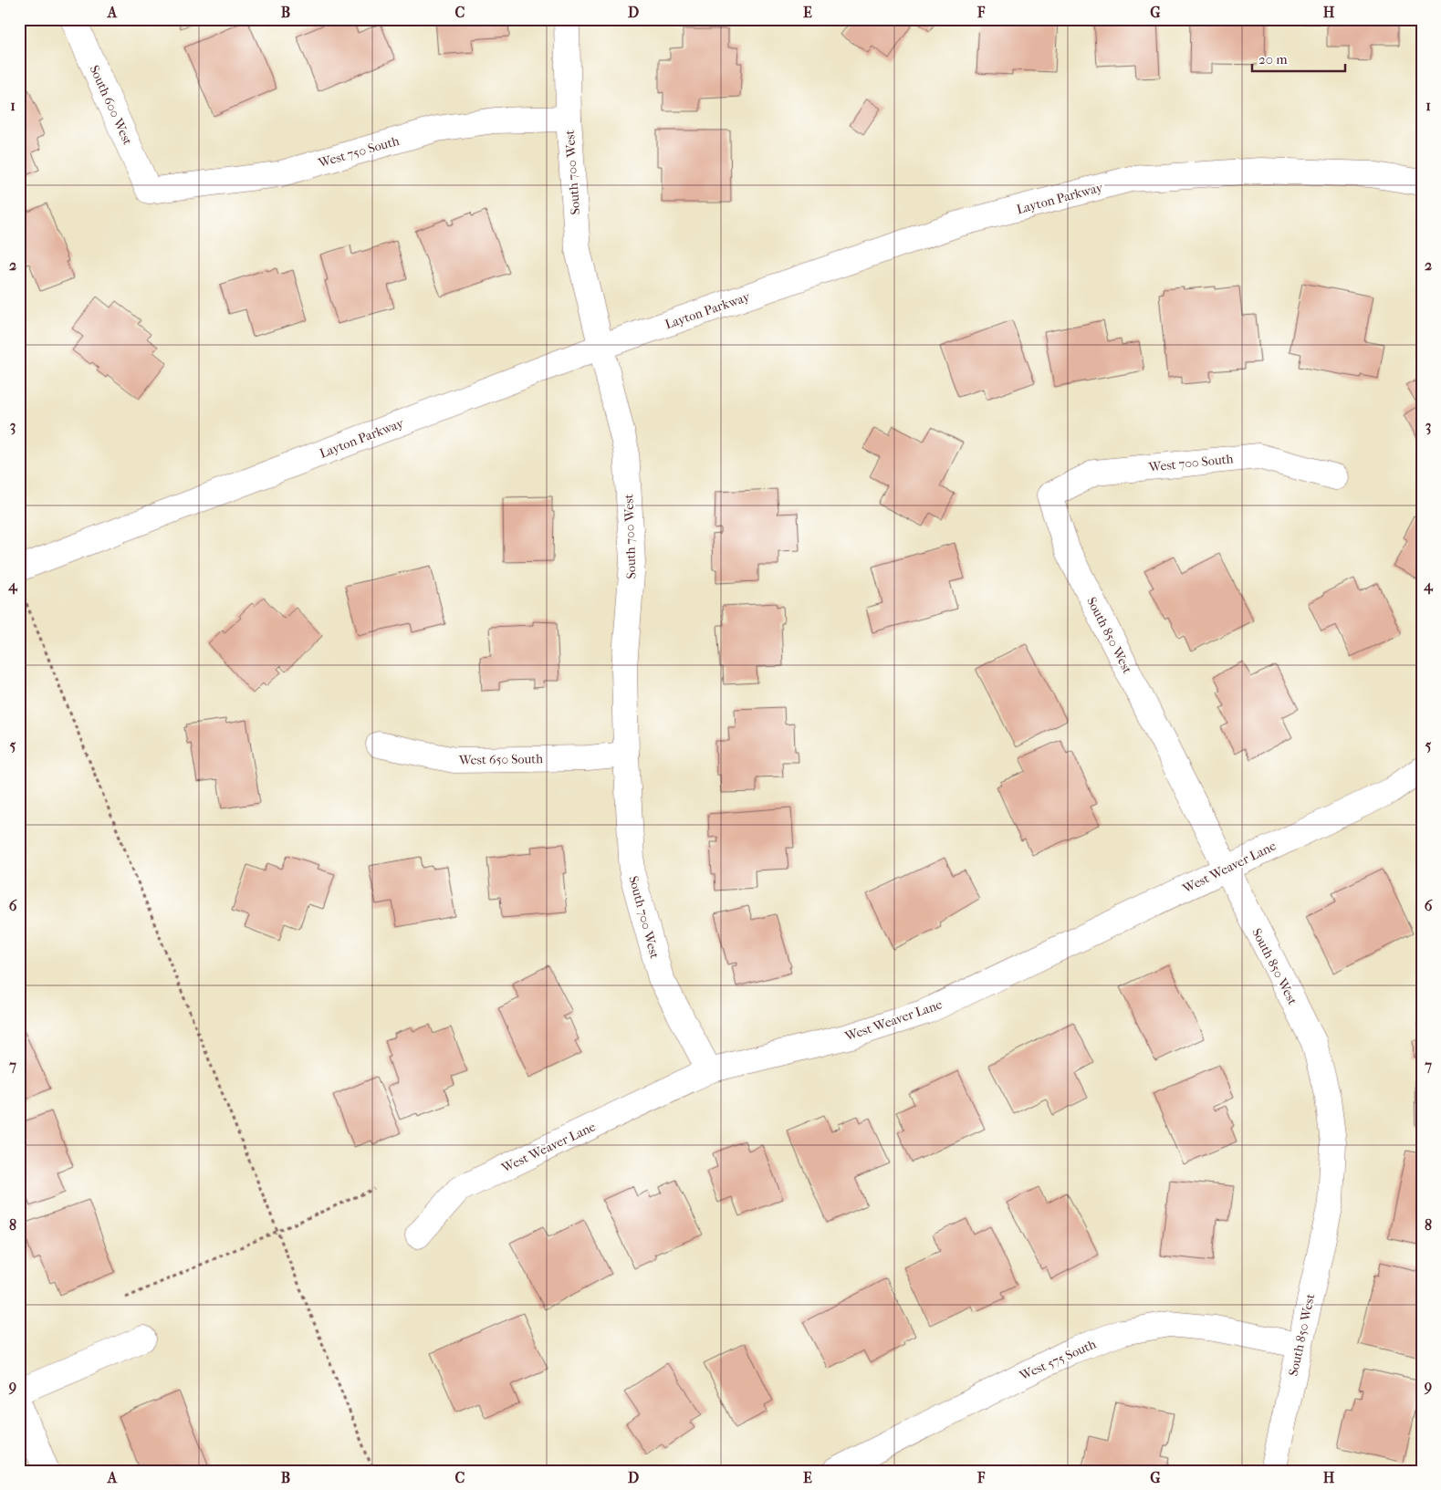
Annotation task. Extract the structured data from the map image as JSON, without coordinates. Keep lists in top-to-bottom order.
{
  "streets": {
    "street": [
      "South 600 West",
      "West 750 South",
      "South 700 West",
      "Layton Parkway",
      "West 700 South",
      "South 850 West",
      "West 650 South",
      "West Weaver Lane",
      "West 575 South"
    ]
  },
  "crossings": [
    ["South 600 West", "West 750 South"],
    ["West 750 South", "South 700 West"],
    ["South 700 West", "Layton Parkway"],
    ["South 700 West", "West 650 South"],
    ["South 700 West", "West Weaver Lane"],
    ["West 700 South", "South 850 West"],
    ["South 850 West", "West Weaver Lane"],
    ["South 850 West", "West 575 South"]
  ],
  "scale_bar": "20 m",
  "grid": {
    "columns": [
      "A",
      "B",
      "C",
      "D",
      "E",
      "F",
      "G",
      "H"
    ],
    "rows": [
      "1",
      "2",
      "3",
      "4",
      "5",
      "6",
      "7",
      "8",
      "9"
    ]
  }
}
